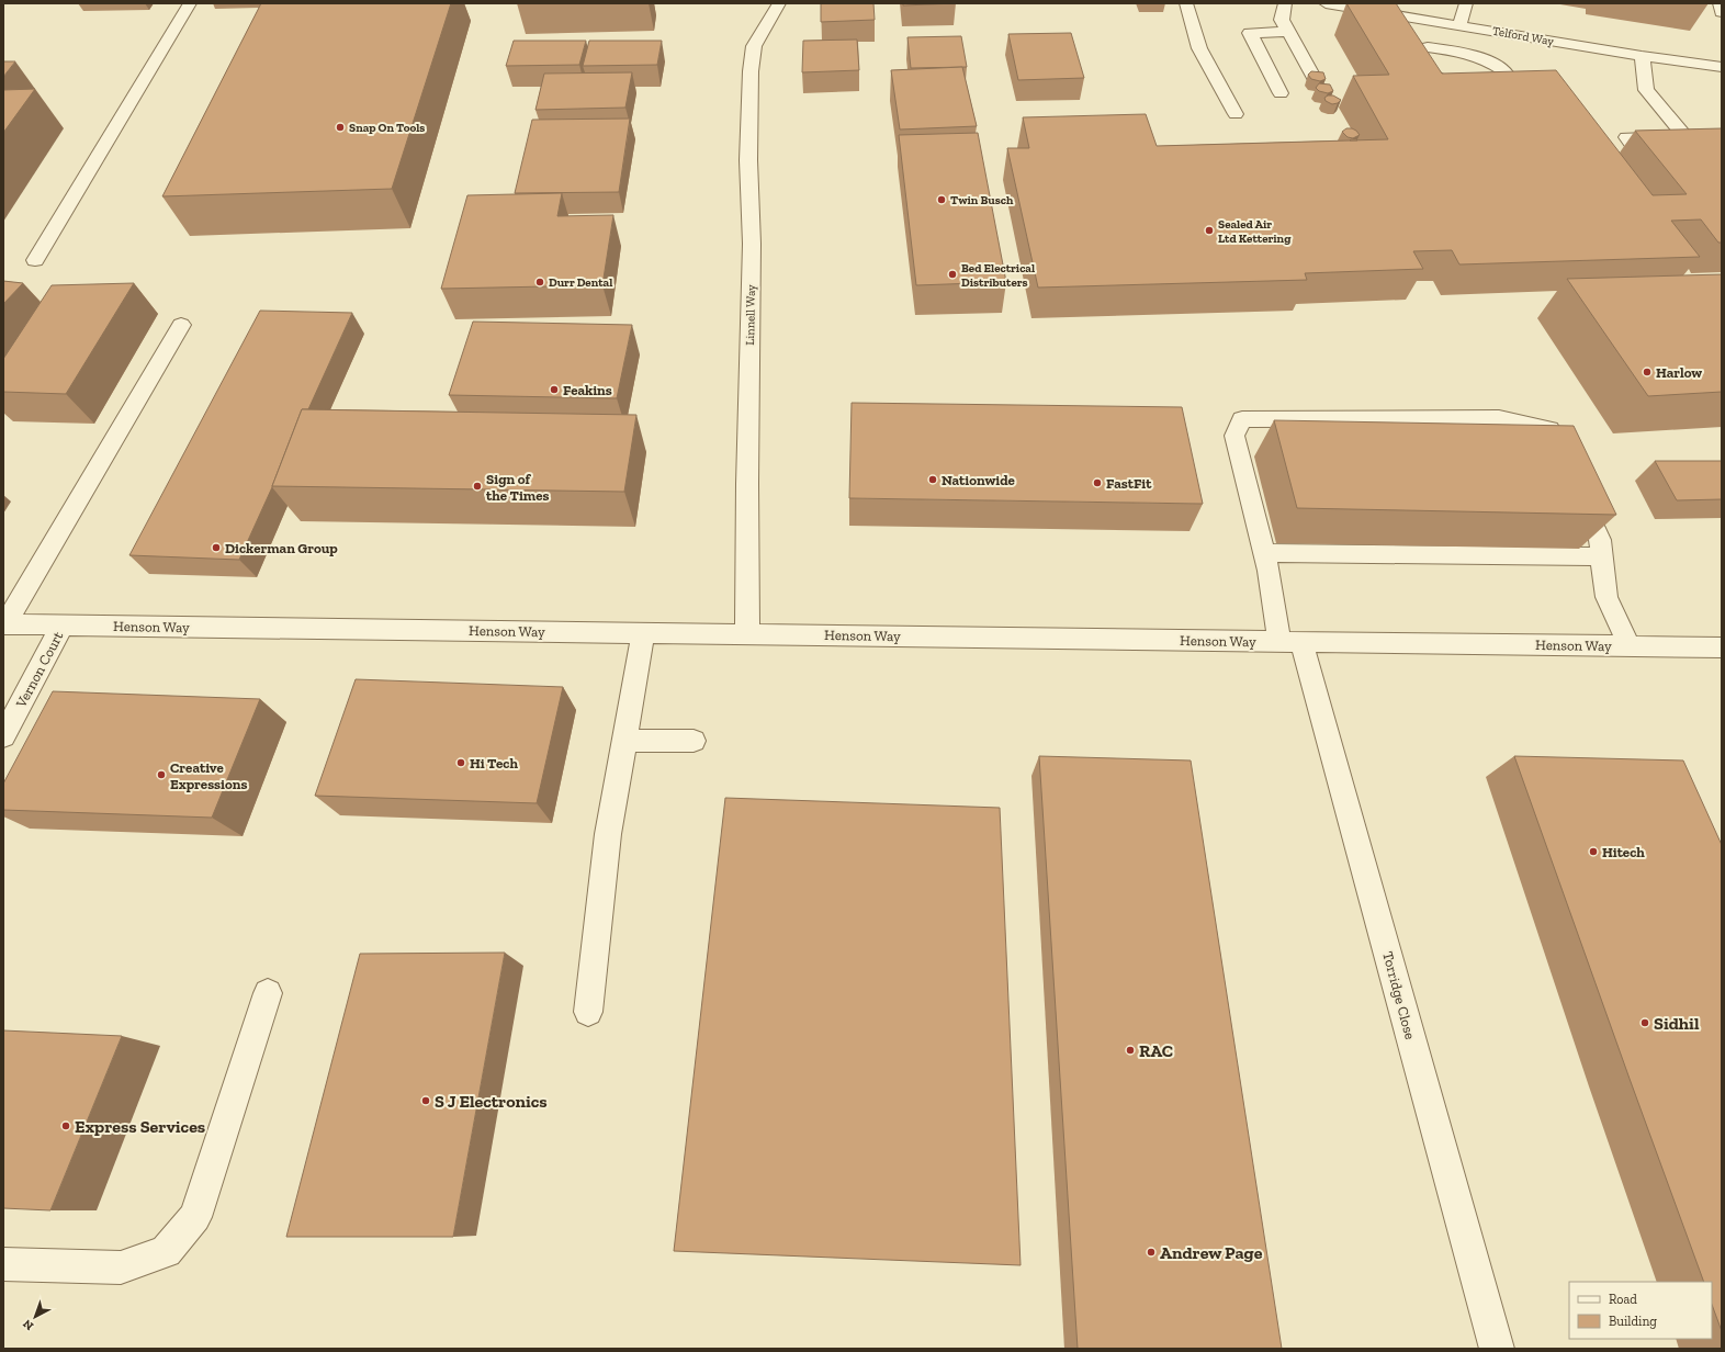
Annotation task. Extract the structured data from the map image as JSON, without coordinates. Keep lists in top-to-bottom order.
{
  "streets": {
    "street": [
      "Telford Way",
      "Linnell Way",
      "Henson Way",
      "Vernon Court",
      "Torridge Close"
    ]
  },
  "crossings": [
    ["Linnell Way", "Henson Way"],
    ["Henson Way", "Vernon Court"],
    ["Henson Way", "Torridge Close"]
  ],
  "places": [
    "Snap On Tools",
    "Twin Busch",
    "Sealed Air Ltd Kettering",
    "Bed Electrical Distributers",
    "Durr Dental",
    "Harlow",
    "Feakins",
    "Nationwide",
    "FastFit",
    "Sign of the Times",
    "Dickerman Group",
    "Hi Tech",
    "Creative Expressions",
    "Hitech",
    "Sidhil",
    "RAC",
    "S J Electronics",
    "Express Services",
    "Andrew Page"
  ],
  "legend": ["Road", "Building"],
  "north": "bottom left"
}
